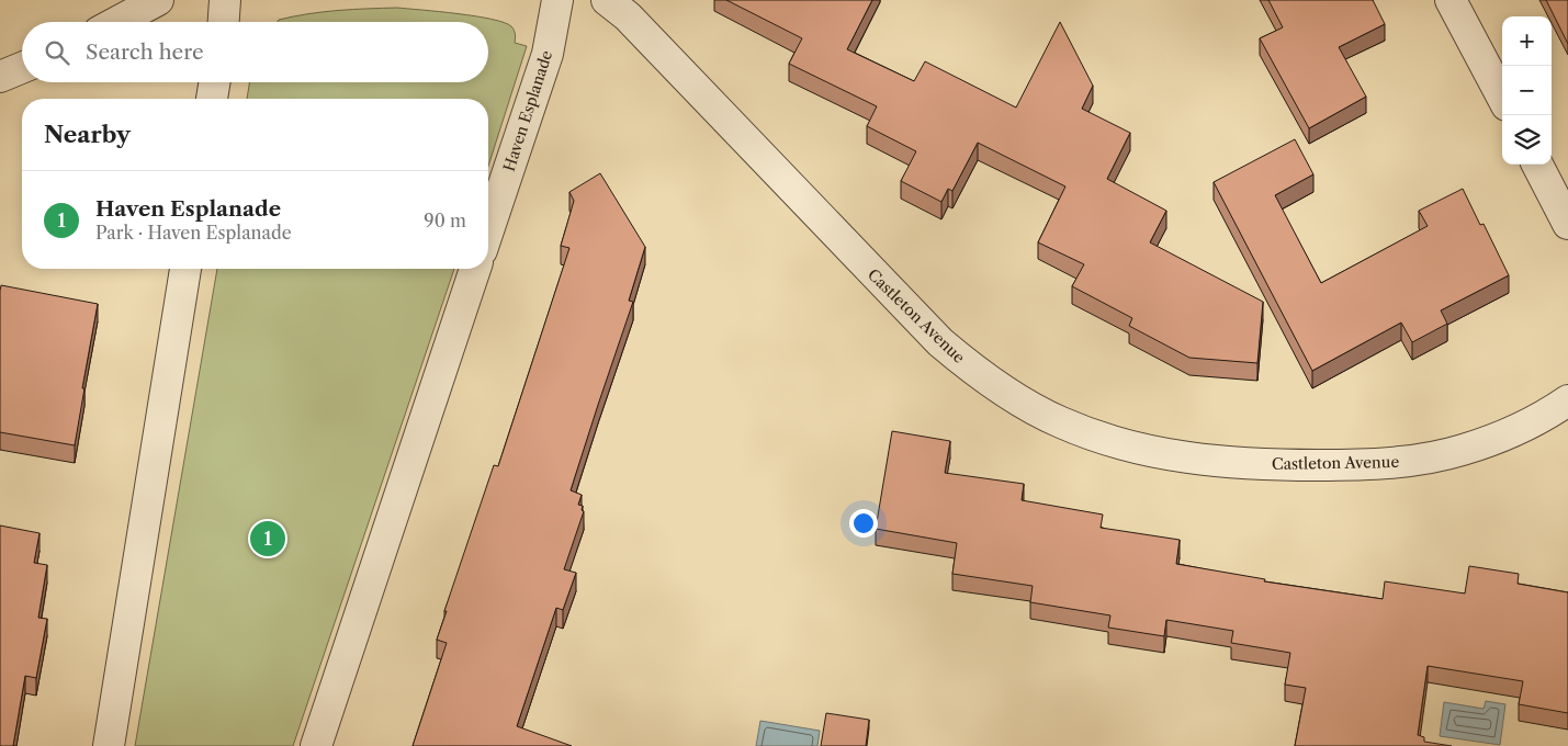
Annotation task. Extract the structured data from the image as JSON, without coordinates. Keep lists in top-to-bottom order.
{
  "streets": {
    "street": ["Haven Esplanade", "Castleton Avenue"]
  },
  "page": {
    "map_buttons": ["+", "−"],
    "search": "Search here",
    "heading": "Nearby",
    "list": [
      {
        "mark": "1",
        "name": "Haven Esplanade",
        "note": "Park · Haven Esplanade",
        "value": "90 m"
      }
    ],
    "pins": "1"
  }
}
